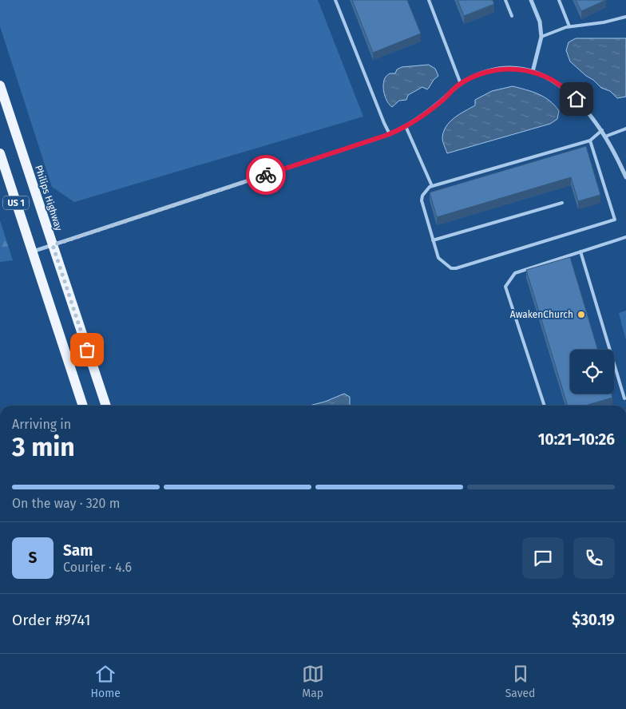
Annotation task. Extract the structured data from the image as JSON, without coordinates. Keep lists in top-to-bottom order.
{
  "streets": {
    "main road": ["Philips Highway", "US 1"]
  },
  "places": ["AwakenChurch"],
  "page": {
    "heading": ["3 min", "Arriving in", "10:21–10:26"],
    "panel": [
      "Sam",
      "Courier · 4.6",
      "Order #9741",
      "$30.19"
    ],
    "bar": "On the way · 320 m",
    "round": "S",
    "tabs": ["Home", "Map", "Saved"]
  }
}
